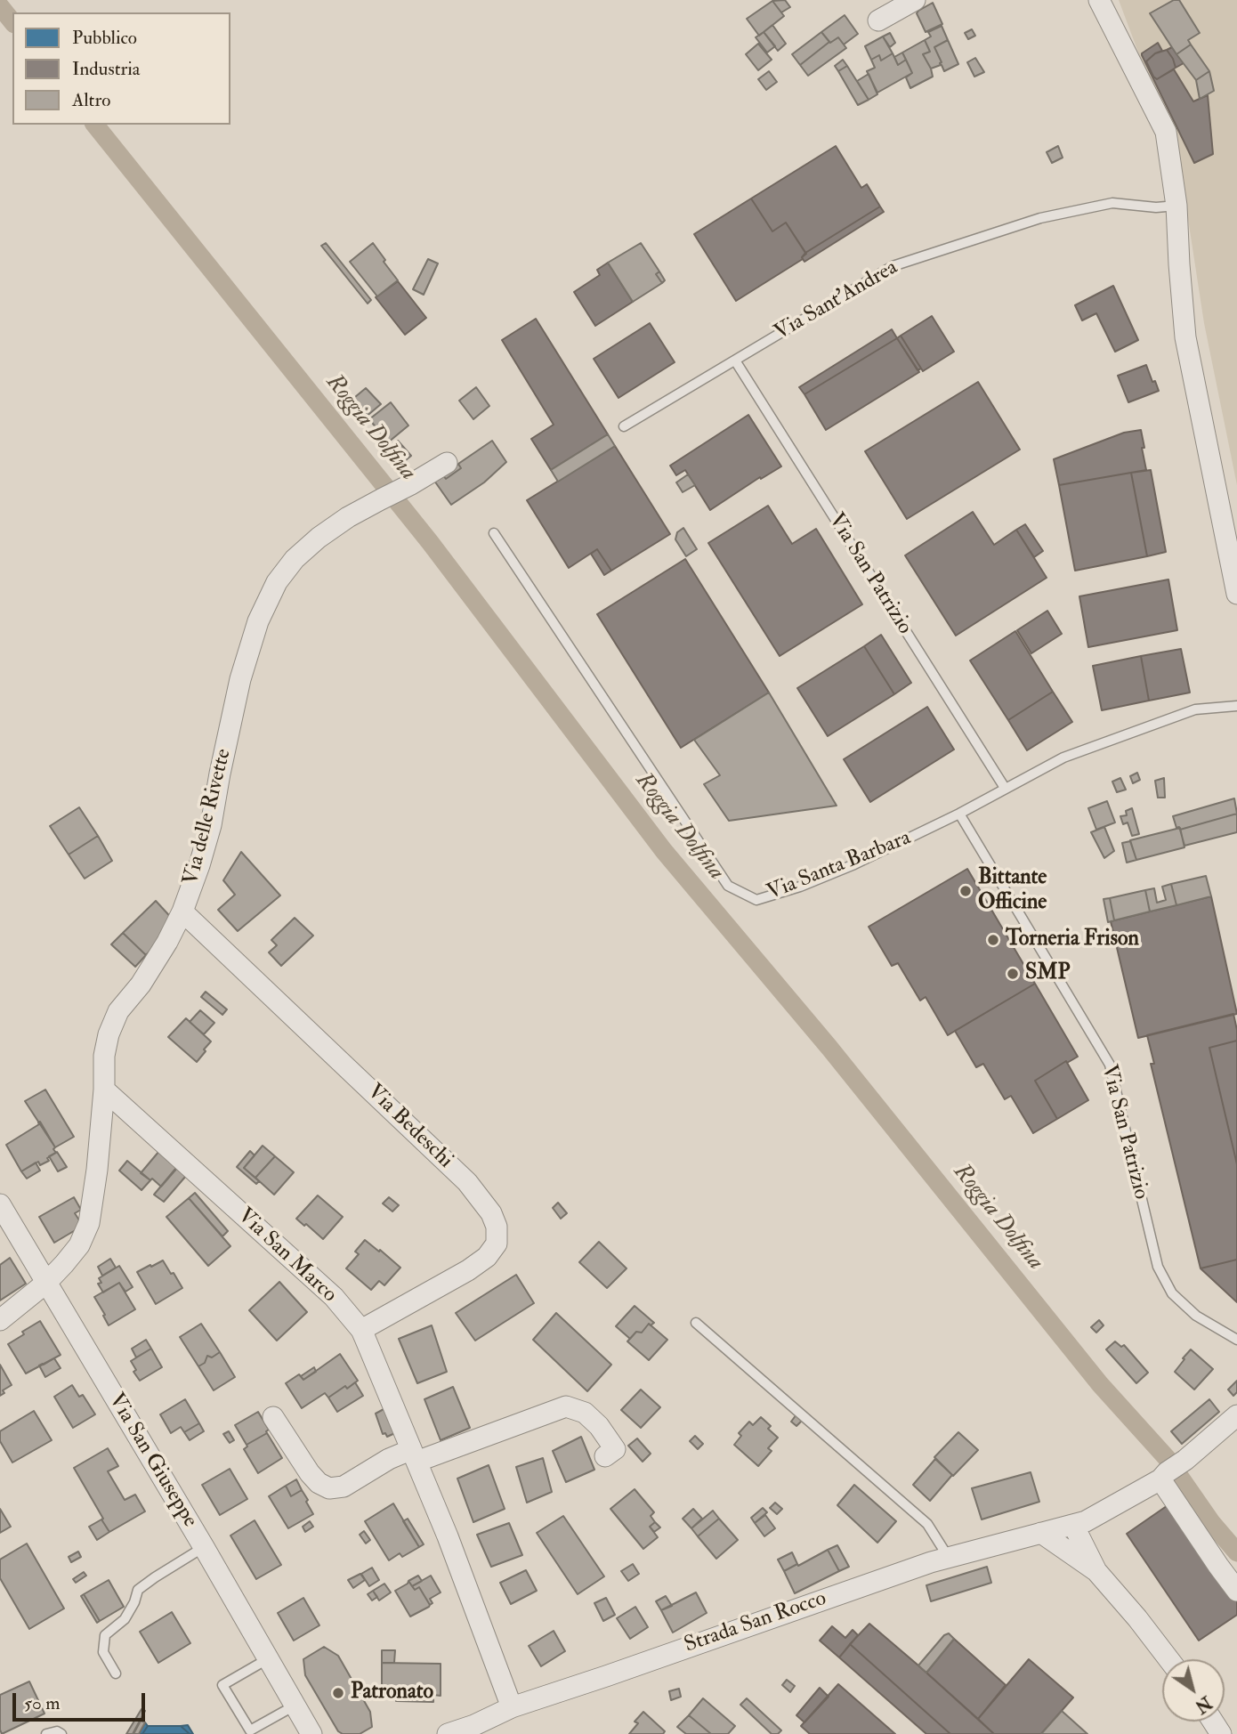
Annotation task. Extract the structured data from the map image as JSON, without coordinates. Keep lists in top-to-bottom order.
{
  "streets": {
    "street": [
      "Via delle Rivette",
      "Via Bedeschi",
      "Via San Marco",
      "Via San Giuseppe",
      "Strada San Rocco"
    ],
    "lane": ["Via Sant'Andrea", "Via San Patrizio", "Via Santa Barbara"]
  },
  "crossings": [
    ["Via Sant'Andrea", "Via San Patrizio"],
    ["Via San Patrizio", "Via Santa Barbara"],
    ["Via delle Rivette", "Via Bedeschi"],
    ["Via delle Rivette", "Via San Marco"],
    ["Via delle Rivette", "Via San Giuseppe"],
    ["Via Bedeschi", "Via San Marco"],
    ["Via San Marco", "Strada San Rocco"]
  ],
  "water": ["Roggia Dolfina"],
  "places": [
    "Bittante Officine",
    "Torneria Frison",
    "SMP",
    "Patronato"
  ],
  "legend": ["Pubblico", "Industria", "Altro"],
  "scale_bar": "50 m",
  "north": "bottom right"
}
